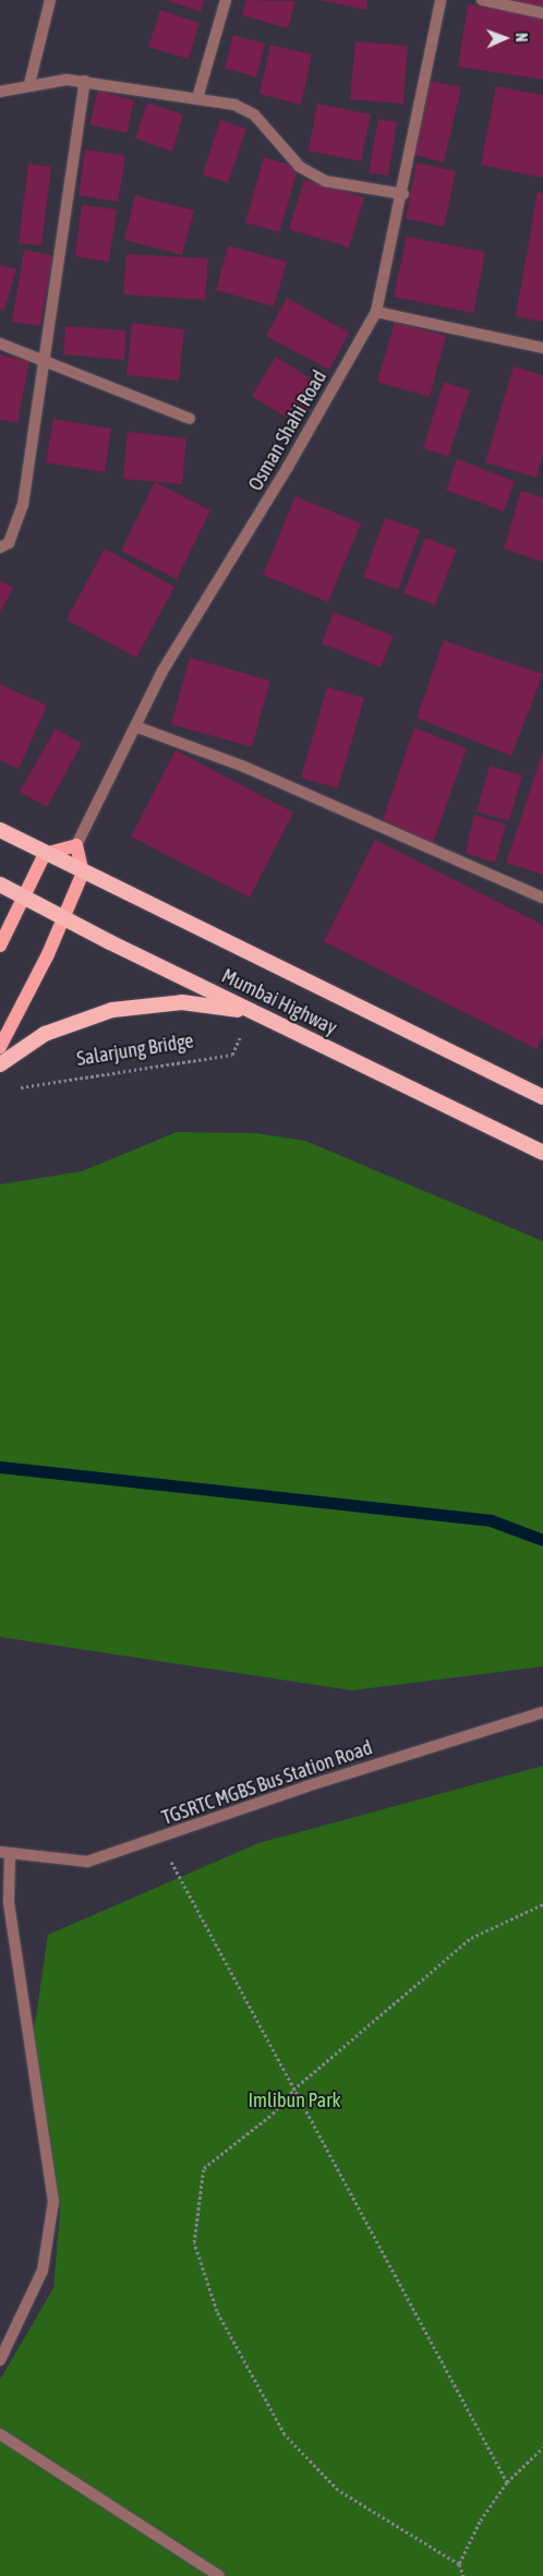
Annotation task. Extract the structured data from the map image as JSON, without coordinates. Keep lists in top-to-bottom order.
{
  "streets": {
    "highway": ["Mumbai Highway"],
    "street": ["Osman Shahi Road", "TGSRTC MGBS Bus Station Road"],
    "path": ["Salarjung Bridge"]
  },
  "crossings": [
    ["Mumbai Highway", "Salarjung Bridge"]
  ],
  "parks": ["Imlibun Park"],
  "north": "right"
}
